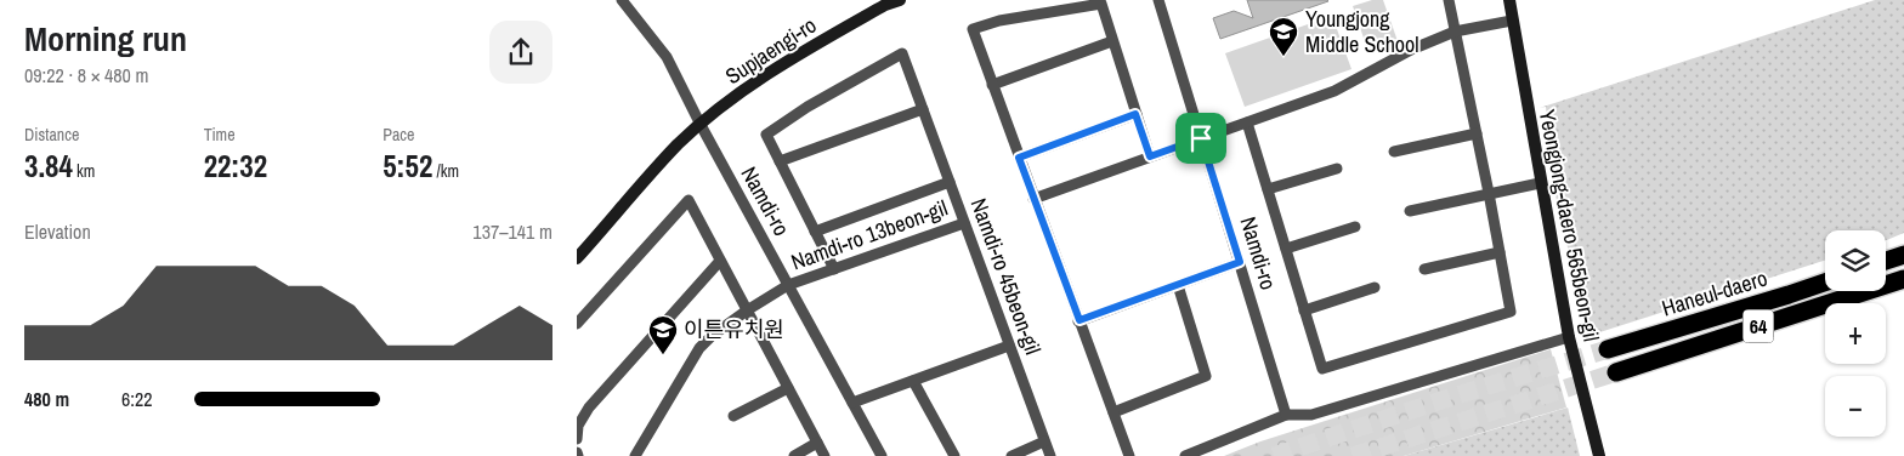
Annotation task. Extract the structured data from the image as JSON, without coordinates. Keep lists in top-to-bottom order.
{
  "streets": {
    "highway": ["Haneul-daero", "64"],
    "street": [
      "Supjaengi-ro",
      "Namdi-ro",
      "Yeongjong-daero 565beon-gil",
      "Namdi-ro 13beon-gil",
      "Namdi-ro 45beon-gil"
    ]
  },
  "crossings": [
    ["Supjaengi-ro", "Namdi-ro"],
    ["Namdi-ro", "Namdi-ro 13beon-gil"],
    ["Namdi-ro 13beon-gil", "Namdi-ro 45beon-gil"]
  ],
  "places": {
    "school or university": ["Youngjong Middle School", "이튼유치원"]
  },
  "page": {
    "heading": ["Morning run", "09:22 · 8 × 480 m"],
    "stats": [
      ["Distance", "3.84 km"],
      ["Time", "22:32"],
      ["Pace", "5:52 /km"]
    ],
    "chart": ["Elevation", "137–141 m"],
    "map_buttons": ["+", "−"],
    "list": [
      {
        "name": "480 m",
        "note": "6:22"
      }
    ]
  }
}
